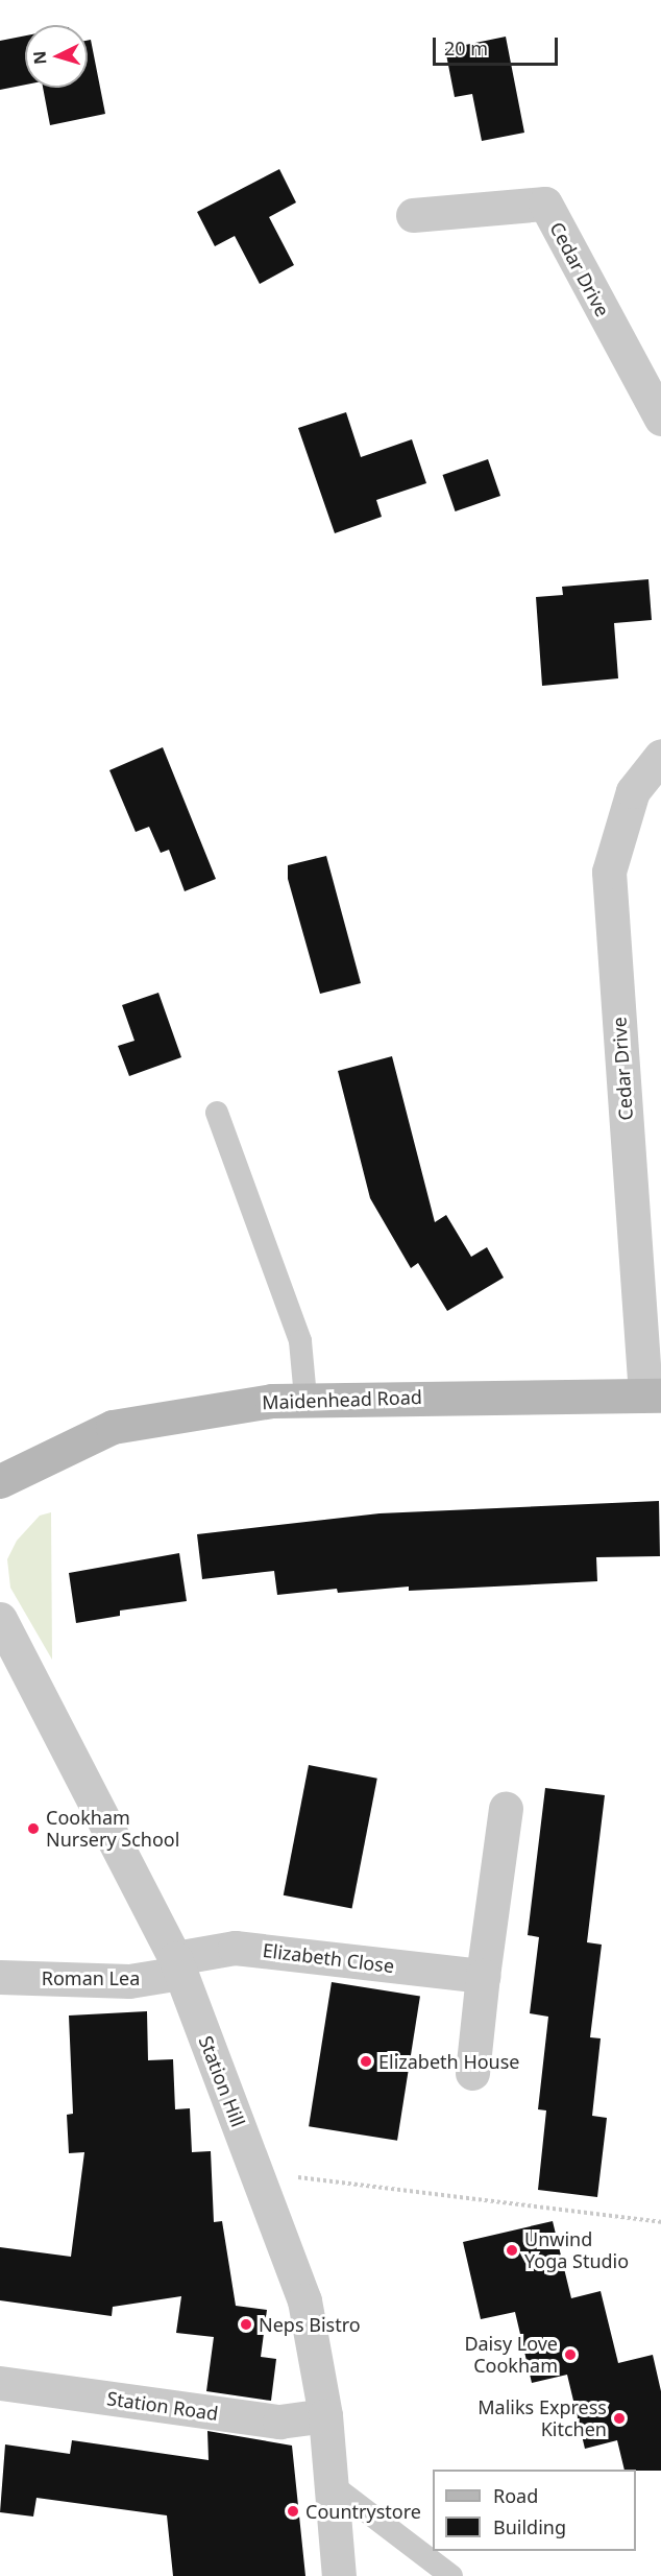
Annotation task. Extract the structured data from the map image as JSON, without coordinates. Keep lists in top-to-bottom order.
{
  "streets": {
    "main road": ["Maidenhead Road"],
    "street": [
      "Cedar Drive",
      "Elizabeth Close",
      "Roman Lea",
      "Station Hill",
      "Station Road"
    ]
  },
  "crossings": [
    ["Cedar Drive", "Maidenhead Road"],
    ["Elizabeth Close", "Roman Lea"],
    ["Elizabeth Close", "Station Hill"],
    ["Roman Lea", "Station Hill"],
    ["Station Hill", "Station Road"]
  ],
  "places": [
    "Cookham Nursery School",
    "Elizabeth House",
    "Unwind Yoga Studio",
    "Neps Bistro",
    "Daisy Love Cookham",
    "Maliks Express Kitchen",
    "Countrystore"
  ],
  "legend": ["Road", "Building"],
  "scale_bar": "20 m",
  "north": "left"
}
